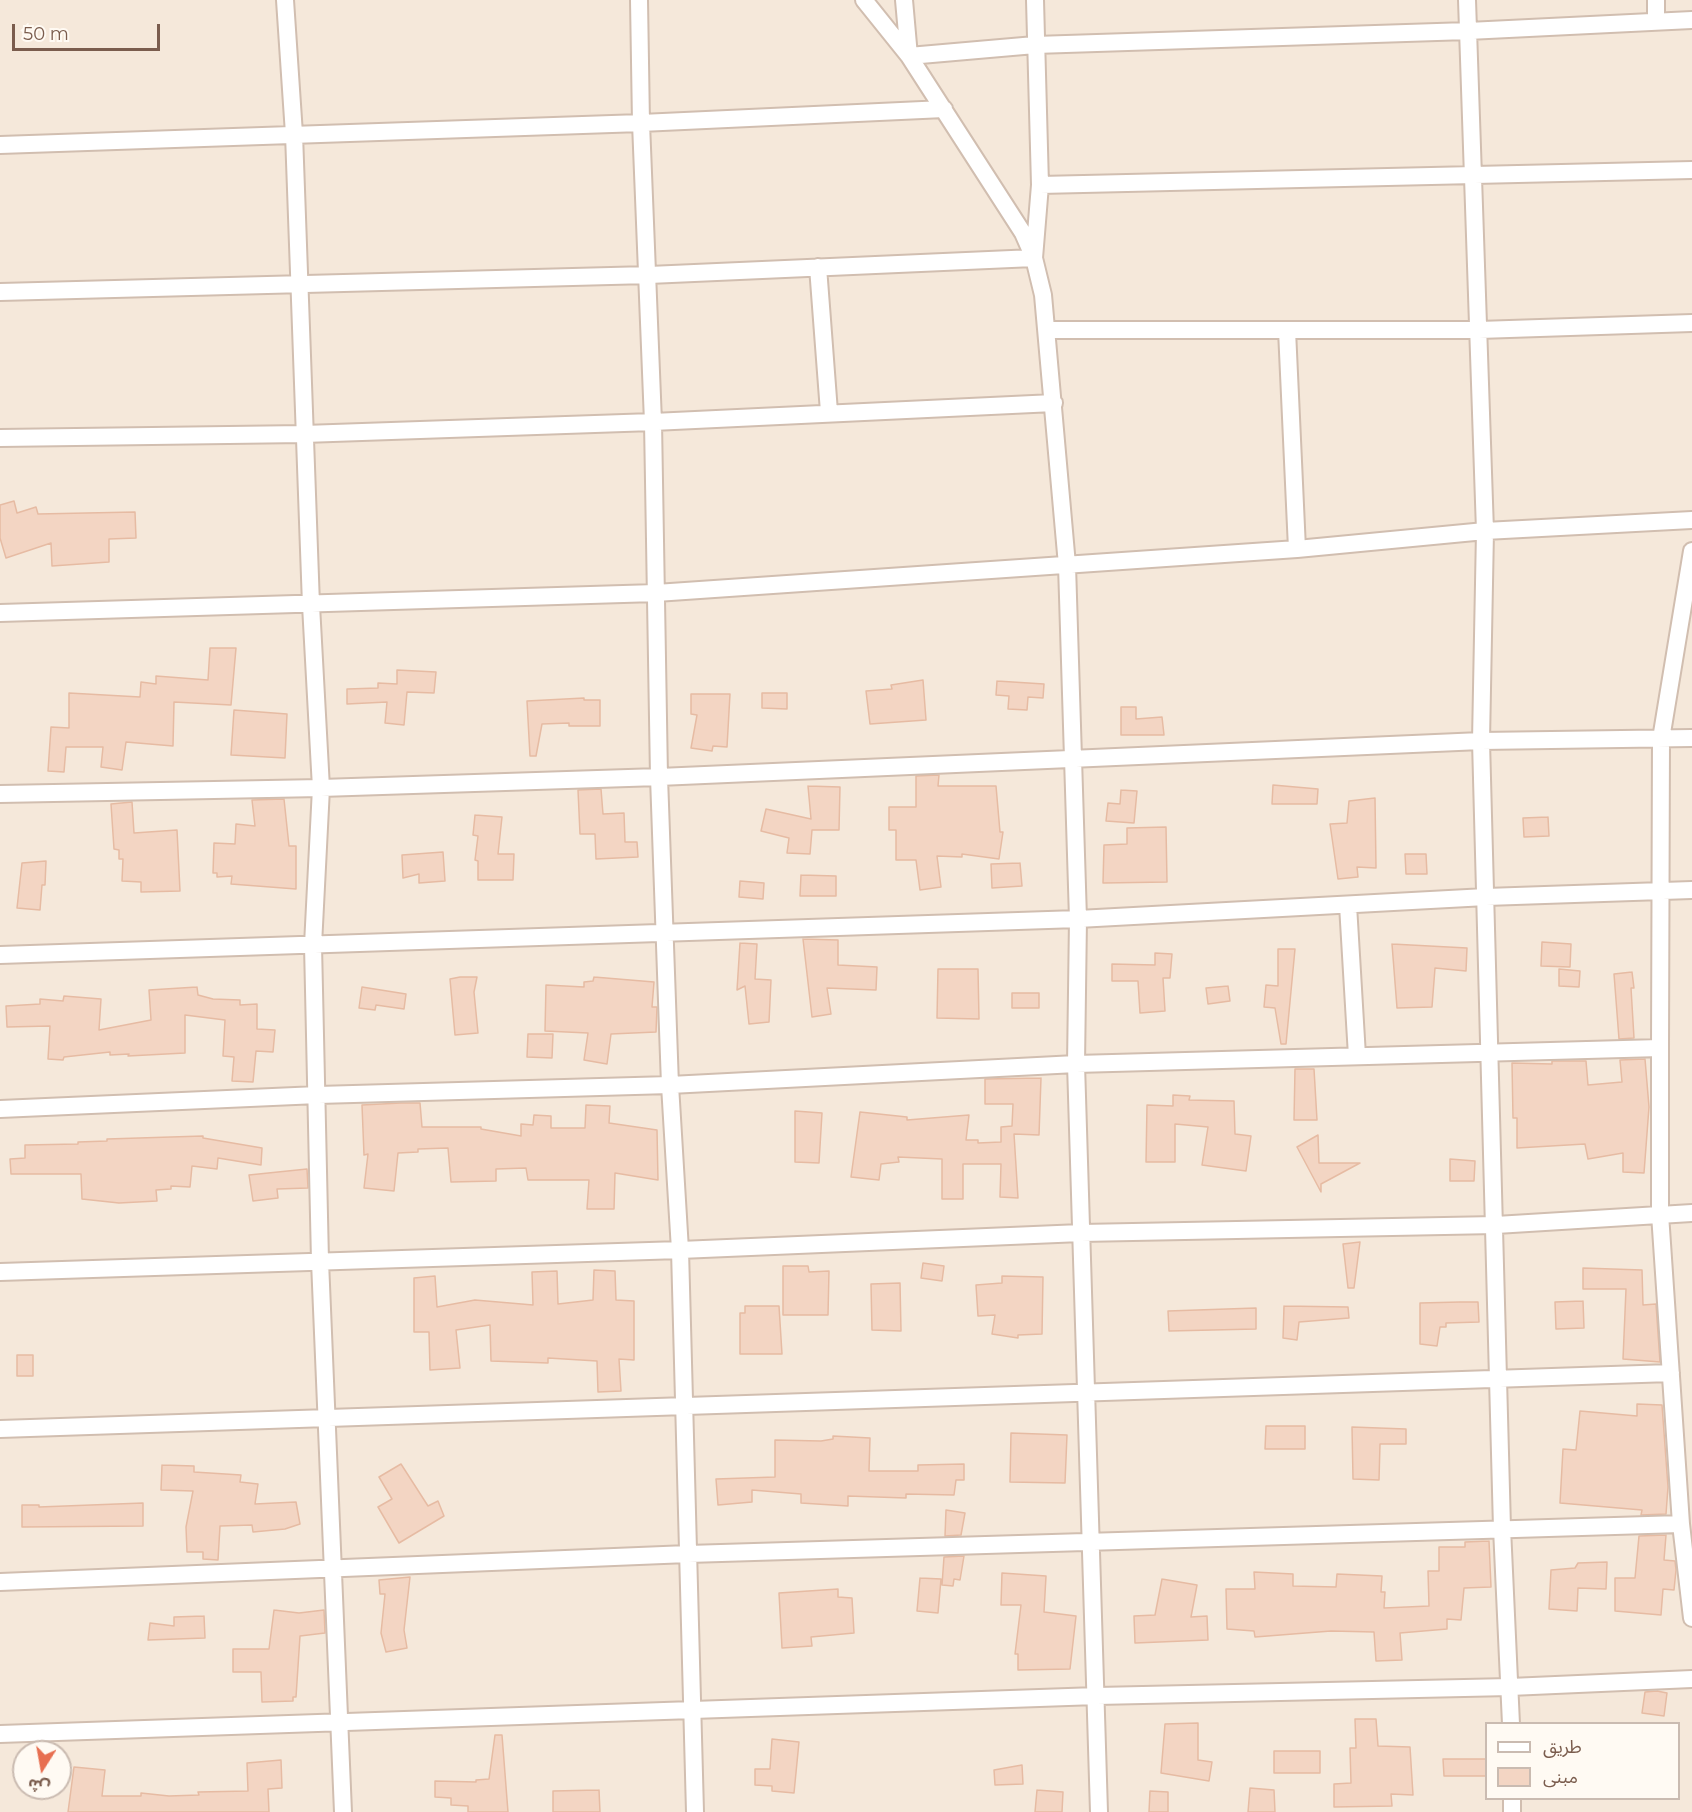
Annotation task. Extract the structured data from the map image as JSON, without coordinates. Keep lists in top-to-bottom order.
{
  "legend": ["طريق", "مبنى"],
  "scale_bar": "50 m",
  "north": "bottom"
}
